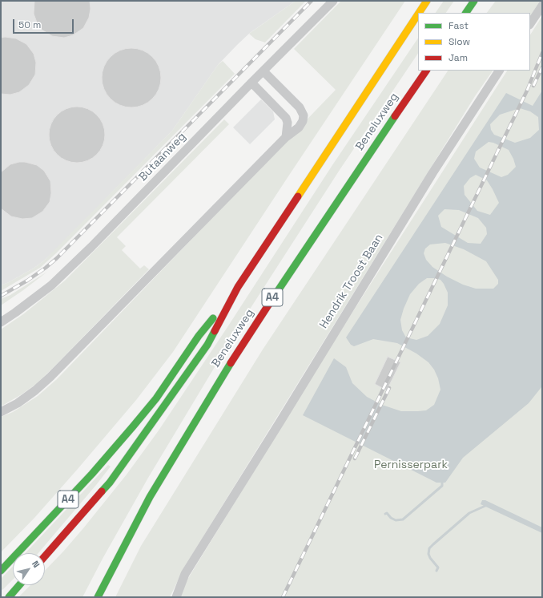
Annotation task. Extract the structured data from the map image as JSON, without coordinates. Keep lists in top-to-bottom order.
{
  "streets": {
    "highway": ["Beneluxweg", "A4"],
    "street": ["Butaanweg", "Hendrik Troost Baan"]
  },
  "parks": ["Pernisserpark"],
  "legend": ["Fast", "Slow", "Jam"],
  "scale_bar": "50 m",
  "north": "top right"
}
